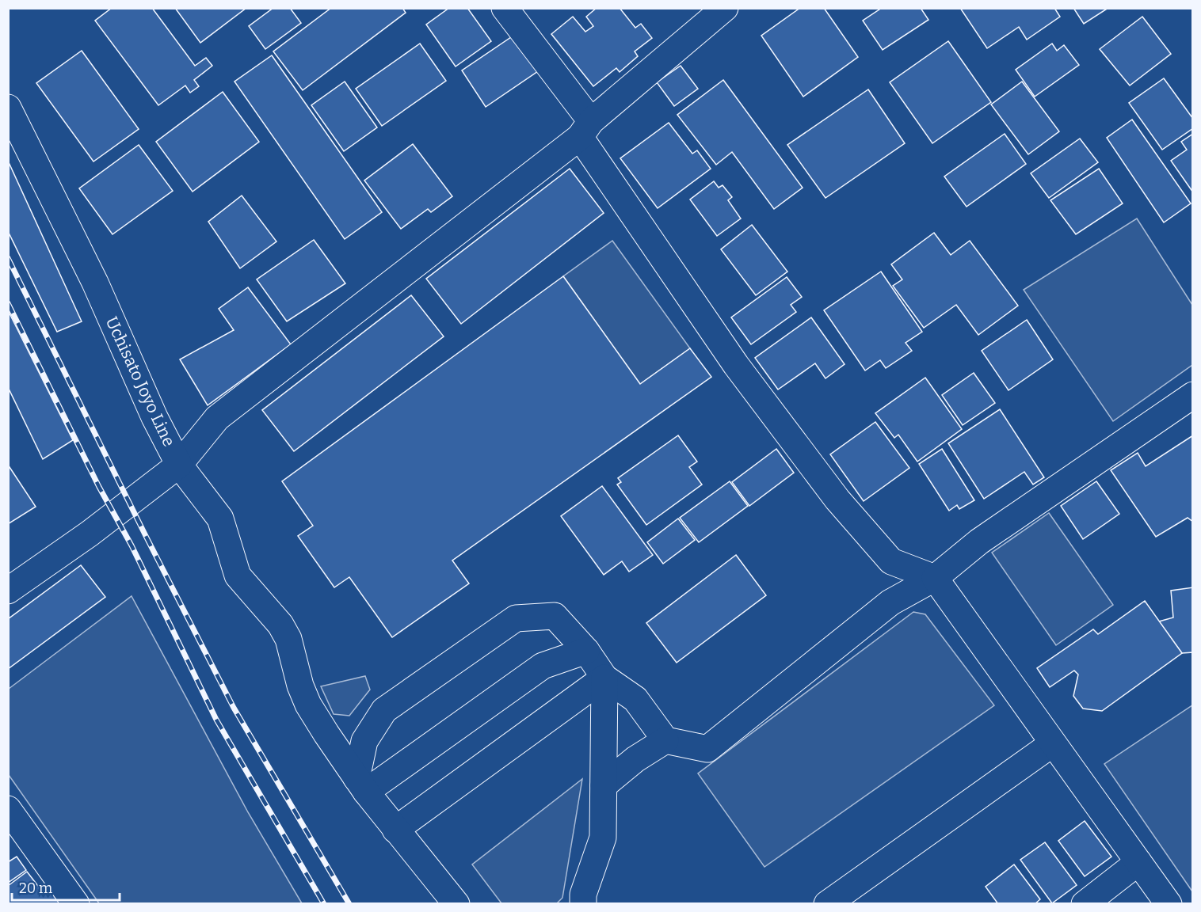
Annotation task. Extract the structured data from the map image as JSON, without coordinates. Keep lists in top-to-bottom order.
{
  "streets": {
    "street": ["Uchisato Joyo Line"]
  },
  "scale_bar": "20 m"
}
